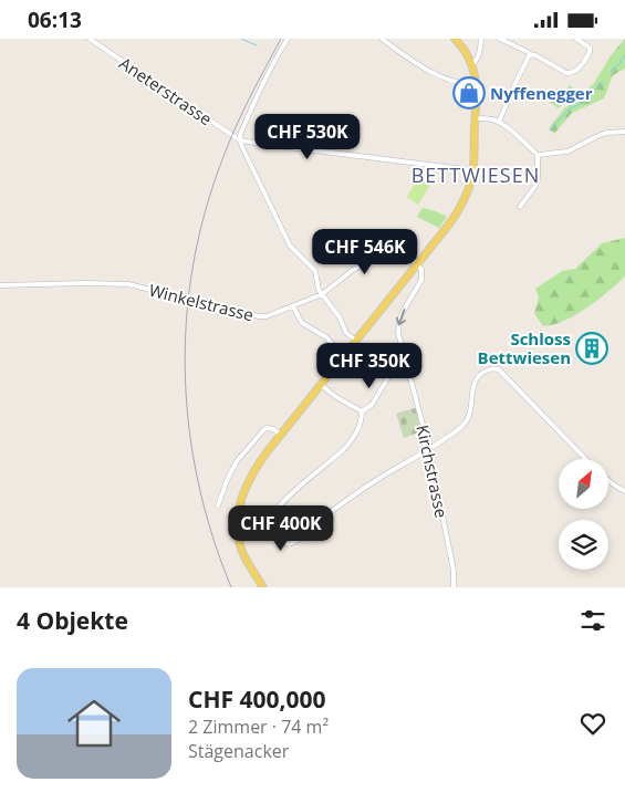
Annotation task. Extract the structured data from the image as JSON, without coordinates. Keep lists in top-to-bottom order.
{
  "streets": {
    "street": ["Aneterstrasse", "Winkelstrasse", "Kirchstrasse"]
  },
  "crossings": [
    ["Winkelstrasse", "Kirchstrasse"]
  ],
  "districts": ["BETTWIESEN"],
  "places": {
    "shop": ["Nyffenegger"],
    "building": ["Schloss Bettwiesen"]
  },
  "north": "top right",
  "page": {
    "status": "06:13",
    "price": [
      "CHF 530K",
      "CHF 546K",
      "CHF 350K",
      "CHF 400K"
    ],
    "heading": "4 Objekte",
    "list": [
      {
        "name": "CHF 400,000",
        "note": "2 Zimmer · 74 m² · Stägenacker"
      }
    ]
  }
}
